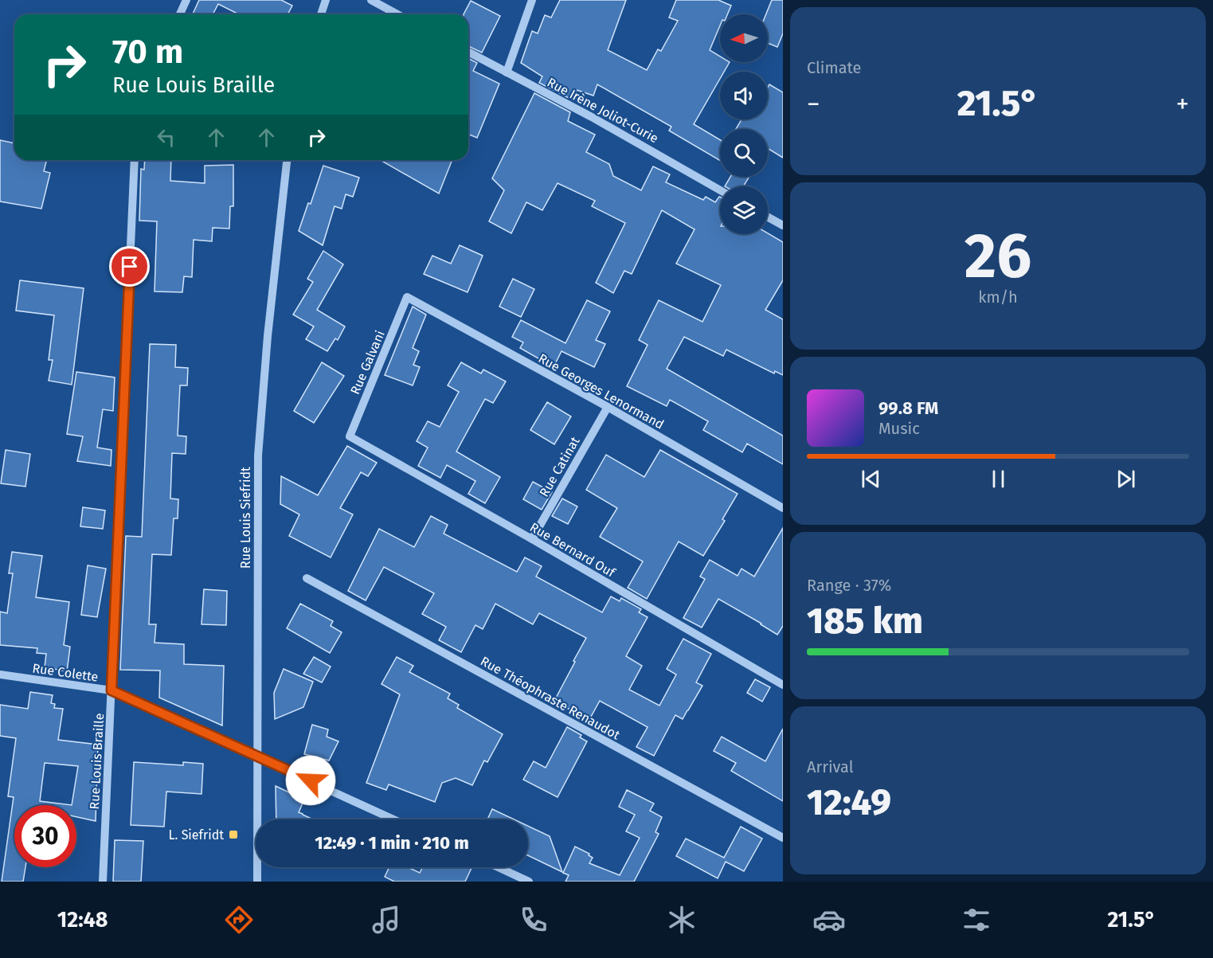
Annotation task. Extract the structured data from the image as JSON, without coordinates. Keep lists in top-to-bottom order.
{
  "streets": {
    "street": [
      "Rue Irène Joliot-Curie",
      "Rue Galvani",
      "Rue Georges Lenormand",
      "Rue Catinat",
      "Rue Louis Siefridt",
      "Rue Bernard Ouf",
      "Rue Colette",
      "Rue Théophraste Renaudot",
      "Rue Louis Braille"
    ]
  },
  "crossings": [
    ["Rue Galvani", "Rue Georges Lenormand"],
    ["Rue Galvani", "Rue Bernard Ouf"],
    ["Rue Georges Lenormand", "Rue Catinat"],
    ["Rue Catinat", "Rue Bernard Ouf"],
    ["Rue Louis Siefridt", "Rue Colette"],
    ["Rue Colette", "Rue Louis Braille"]
  ],
  "places": {
    "transit": ["L. Siefridt"]
  },
  "north": "left",
  "page": {
    "tile": [
      "Climate",
      ["26", "km/h"],
      ["Range · 37%", "185 km"],
      ["Arrival", "12:49"]
    ],
    "turn": ["70 m", "Rue Louis Braille"],
    "heat": ["−", "21.5°", "+"],
    "song": ["99.8 FM", "Music"],
    "limit": "30",
    "trip": "12:49 · 1 min · 210 m",
    "tabs": ["12:48", "21.5°"]
  }
}
